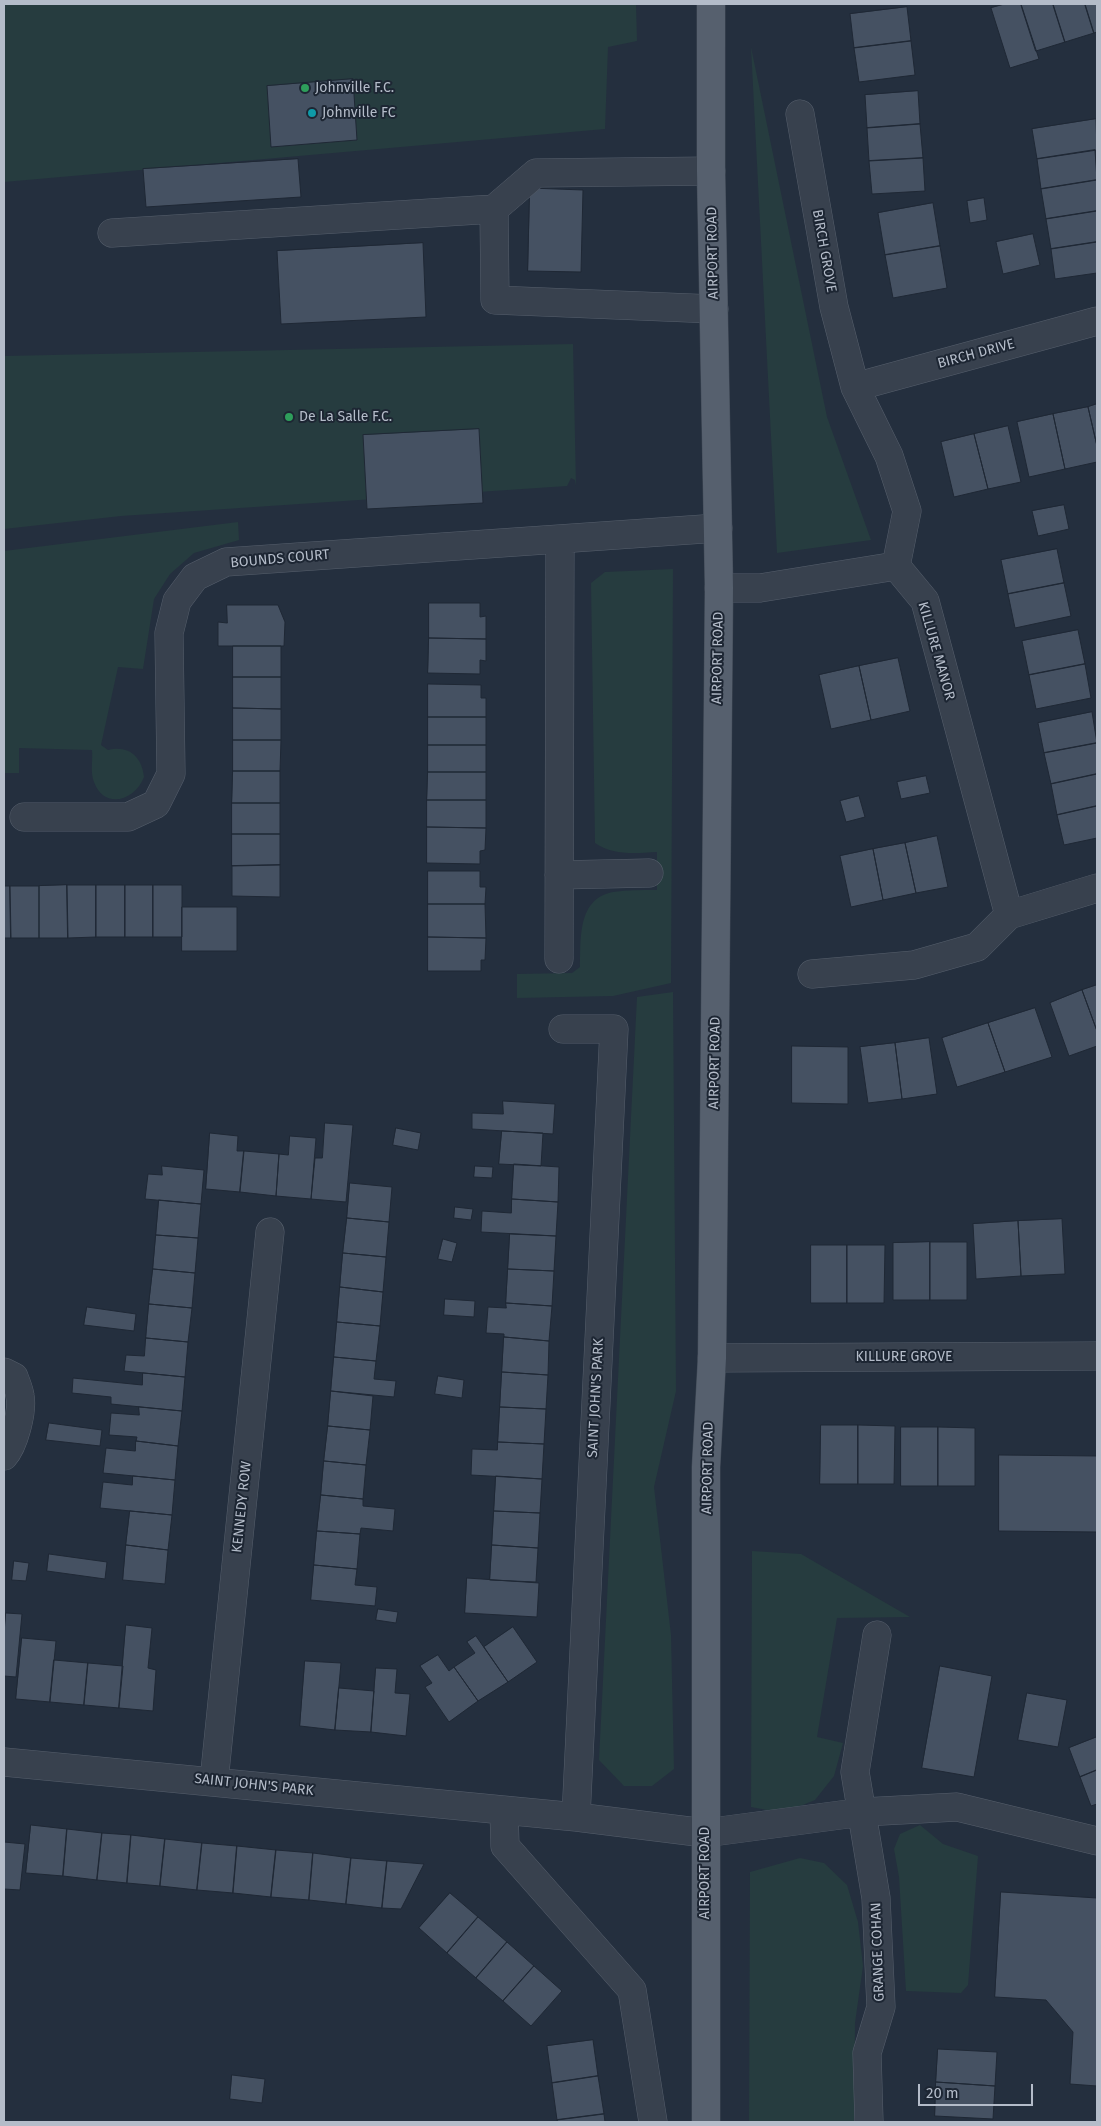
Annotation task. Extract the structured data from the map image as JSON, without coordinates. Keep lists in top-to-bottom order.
{
  "streets": {
    "main road": ["AIRPORT ROAD"],
    "street": [
      "BIRCH GROVE",
      "BIRCH DRIVE",
      "BOUNDS COURT",
      "KILLURE MANOR",
      "KILLURE GROVE",
      "SAINT JOHN'S PARK",
      "KENNEDY ROW",
      "GRANGE COHAN"
    ]
  },
  "crossings": [
    ["BIRCH GROVE", "BIRCH DRIVE"],
    ["BIRCH GROVE", "KILLURE MANOR"],
    ["AIRPORT ROAD", "BOUNDS COURT"],
    ["AIRPORT ROAD", "KILLURE GROVE"],
    ["AIRPORT ROAD", "SAINT JOHN'S PARK"],
    ["SAINT JOHN'S PARK", "KENNEDY ROW"]
  ],
  "places": ["Johnville F.C.", "Johnville FC", "De La Salle F.C."],
  "scale_bar": "20 m"
}
